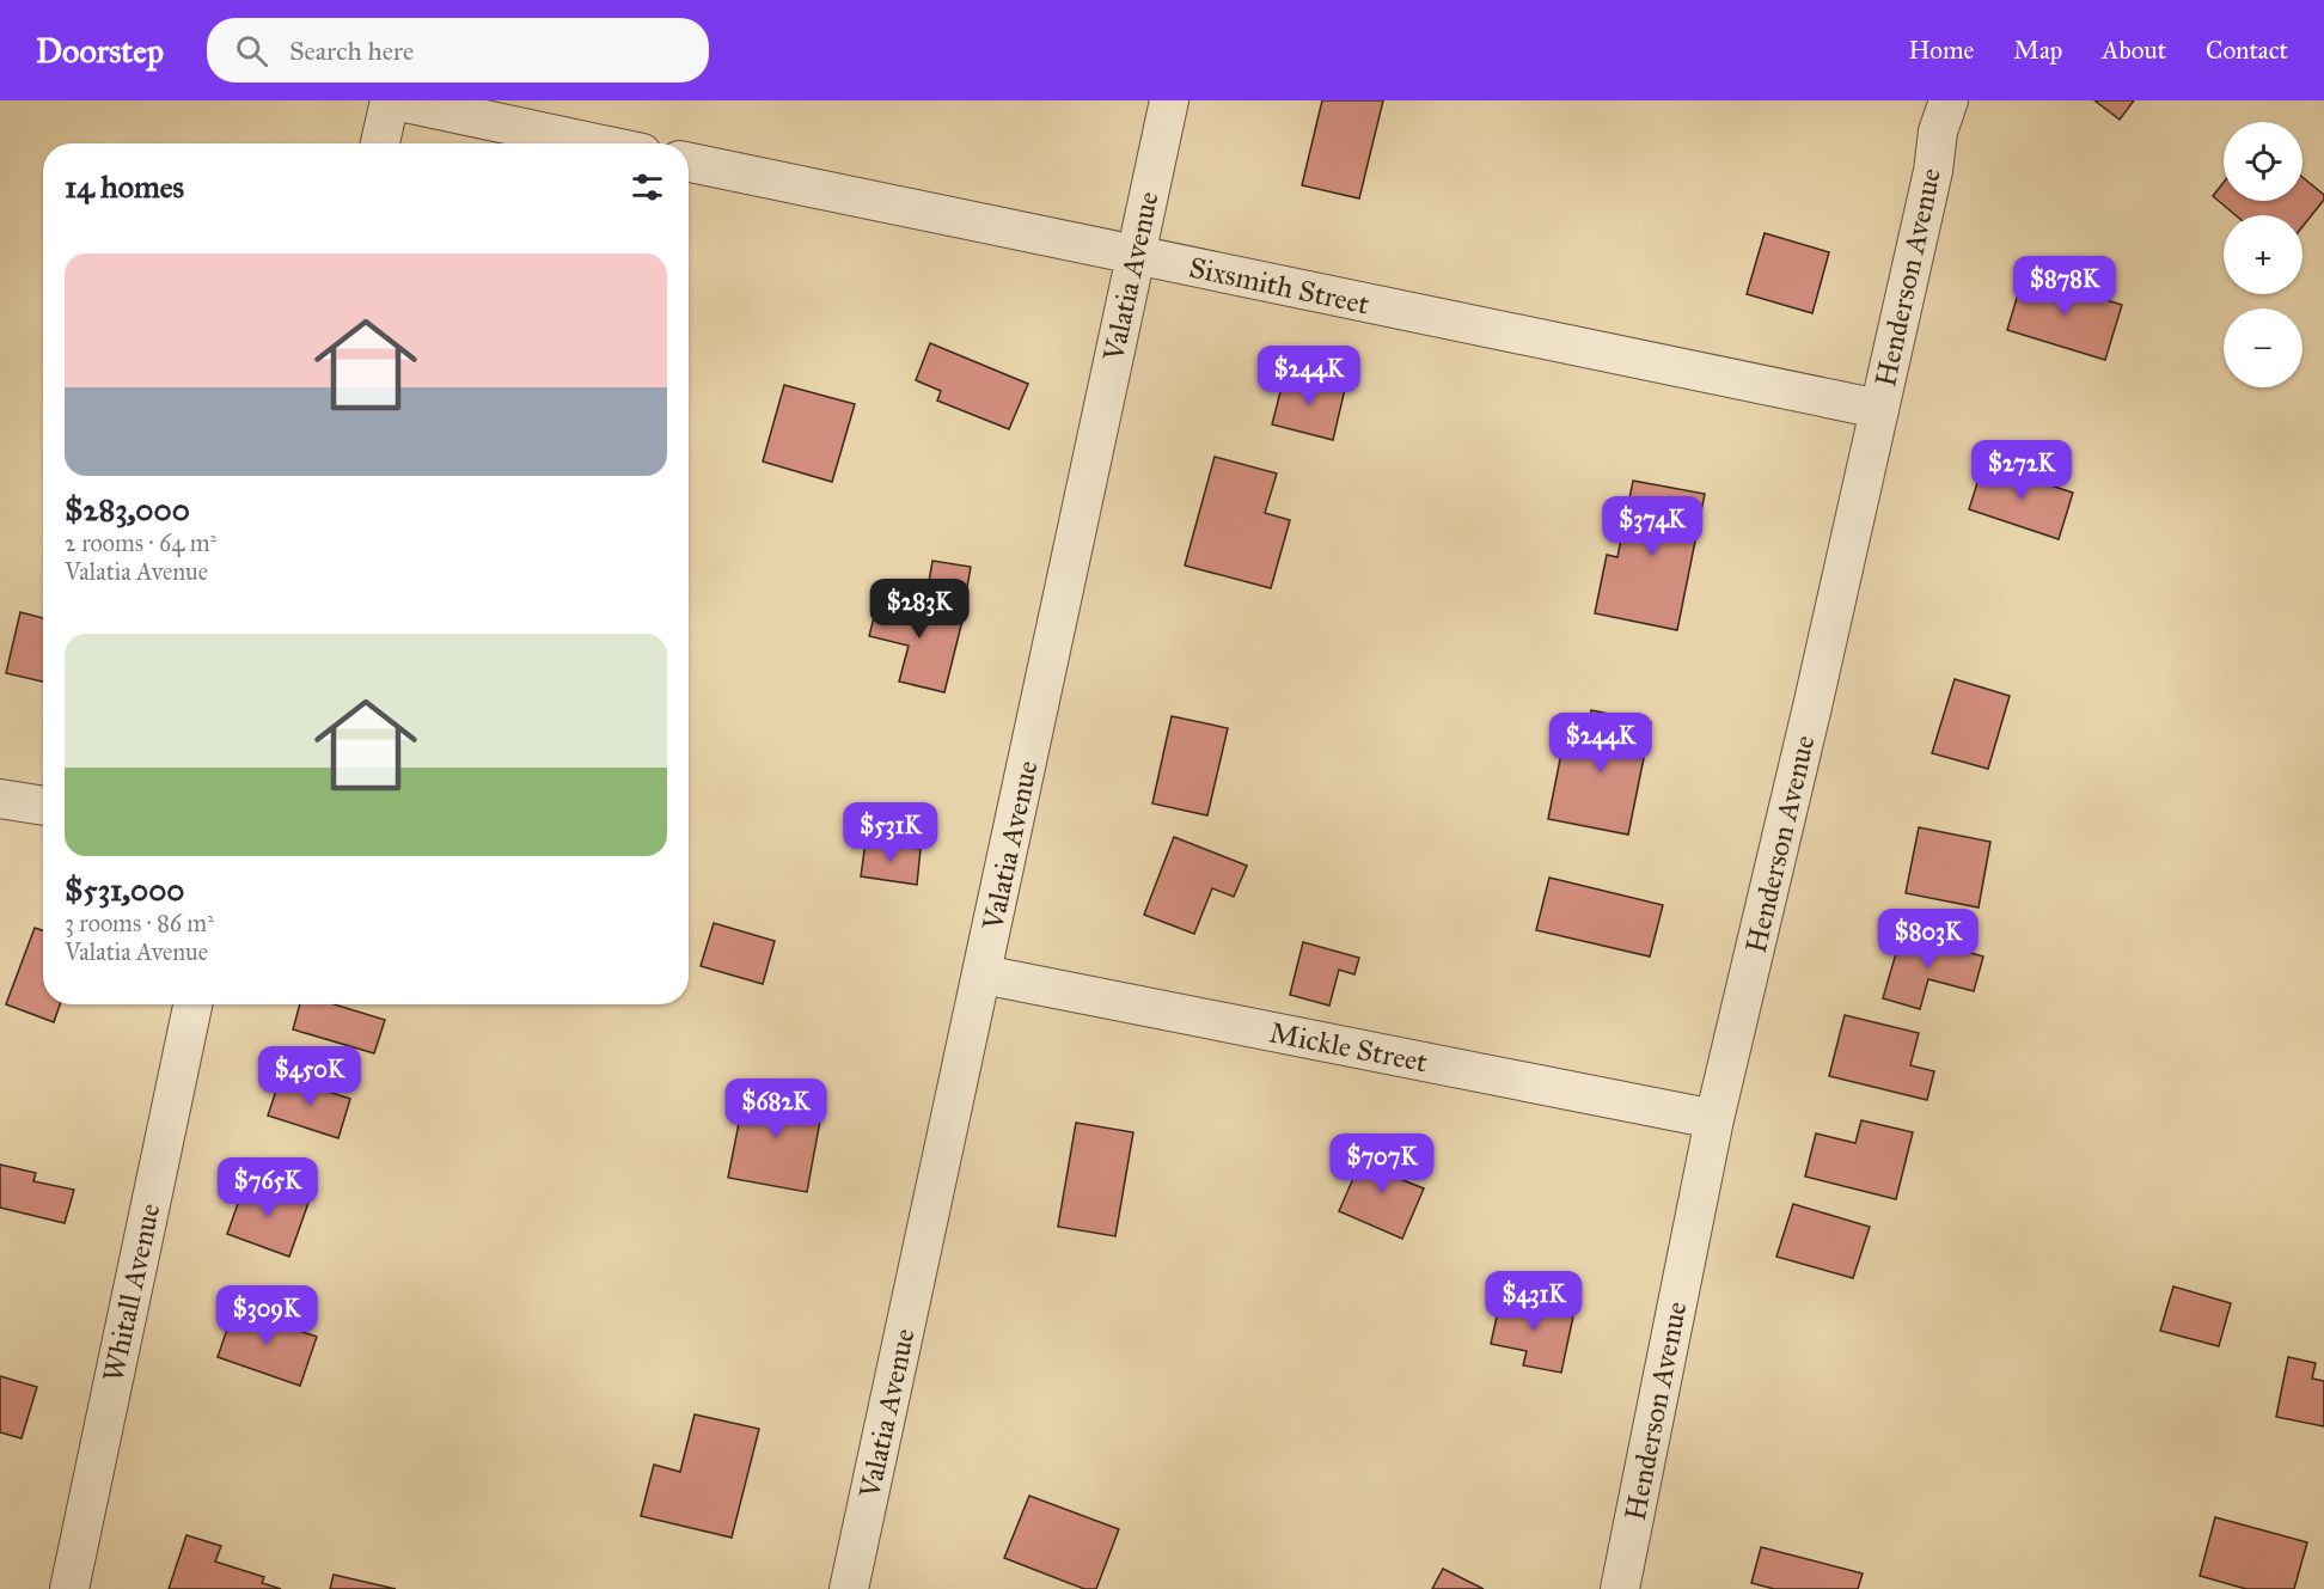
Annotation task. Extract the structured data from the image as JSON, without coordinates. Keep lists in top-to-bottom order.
{
  "streets": {
    "street": [
      "Valatia Avenue",
      "Henderson Avenue",
      "Sixsmith Street",
      "Mickle Street",
      "Whitall Avenue"
    ]
  },
  "crossings": [
    ["Valatia Avenue", "Sixsmith Street"],
    ["Valatia Avenue", "Mickle Street"],
    ["Henderson Avenue", "Sixsmith Street"],
    ["Henderson Avenue", "Mickle Street"]
  ],
  "page": {
    "header": "Doorstep",
    "search": "Search here",
    "nav": [
      "Home",
      "Map",
      "About",
      "Contact"
    ],
    "map_buttons": ["+", "−"],
    "heading": "14 homes",
    "list": [
      {
        "name": "$283,000",
        "note": "2 rooms · 64 m² · Valatia Avenue"
      },
      {
        "name": "$531,000",
        "note": "3 rooms · 86 m² · Valatia Avenue"
      }
    ],
    "price": [
      "$878K",
      "$244K",
      "$272K",
      "$374K",
      "$283K",
      "$244K",
      "$531K",
      "$803K",
      "$450K",
      "$682K",
      "$707K",
      "$765K",
      "$431K",
      "$309K"
    ]
  }
}
